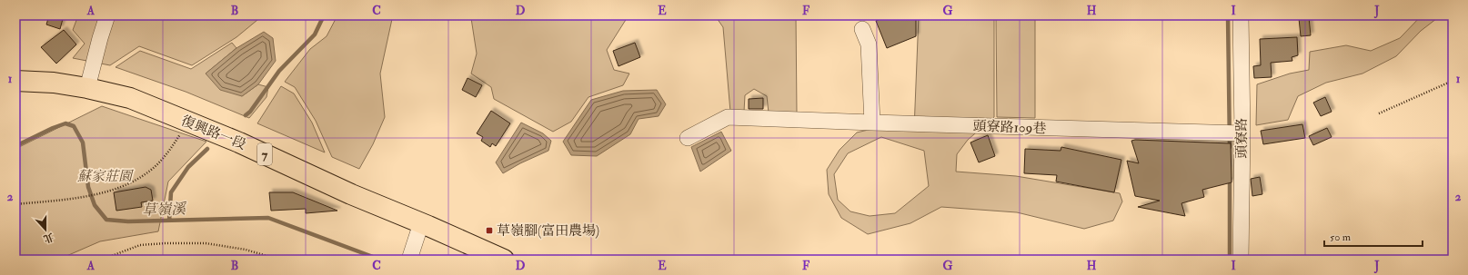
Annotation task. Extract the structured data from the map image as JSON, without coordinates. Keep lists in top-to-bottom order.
{
  "streets": {
    "main road": ["復興路一段", "7"],
    "street": ["頭寮路109巷", "頭寮路"]
  },
  "crossings": [
    ["頭寮路109巷", "頭寮路"]
  ],
  "water": ["草嶺溪"],
  "parks": ["蘇家莊園"],
  "places": {
    "transit": ["草嶺腳(富田農場)"]
  },
  "scale_bar": "50 m",
  "north": "bottom",
  "grid": {
    "columns": [
      "A",
      "B",
      "C",
      "D",
      "E",
      "F",
      "G",
      "H",
      "I",
      "J"
    ],
    "rows": ["1", "2"]
  }
}
